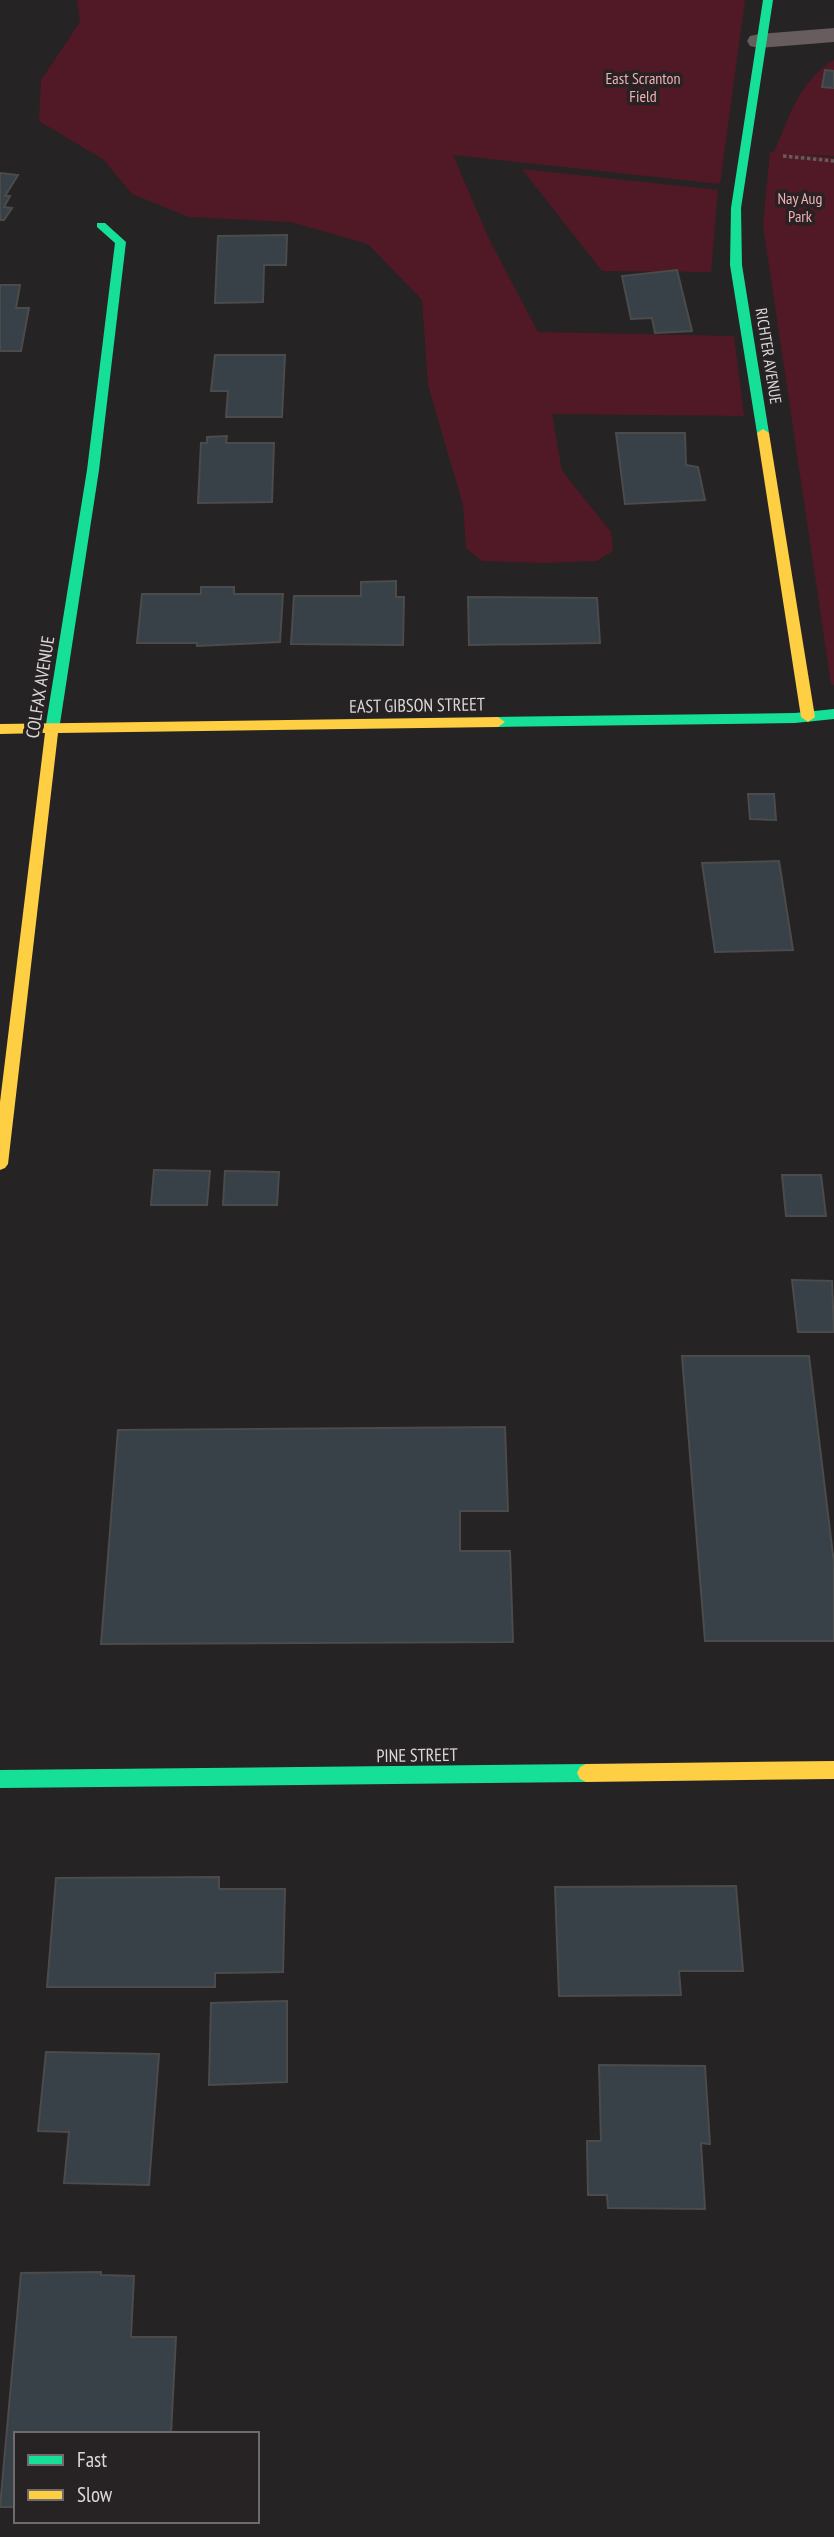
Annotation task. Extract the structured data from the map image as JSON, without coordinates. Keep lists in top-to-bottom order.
{
  "streets": {
    "street": [
      "RICHTER AVENUE",
      "COLFAX AVENUE",
      "EAST GIBSON STREET",
      "PINE STREET"
    ]
  },
  "crossings": [
    ["RICHTER AVENUE", "EAST GIBSON STREET"],
    ["COLFAX AVENUE", "EAST GIBSON STREET"]
  ],
  "parks": ["East Scranton Field", "Nay Aug Park"],
  "legend": ["Fast", "Slow"]
}
